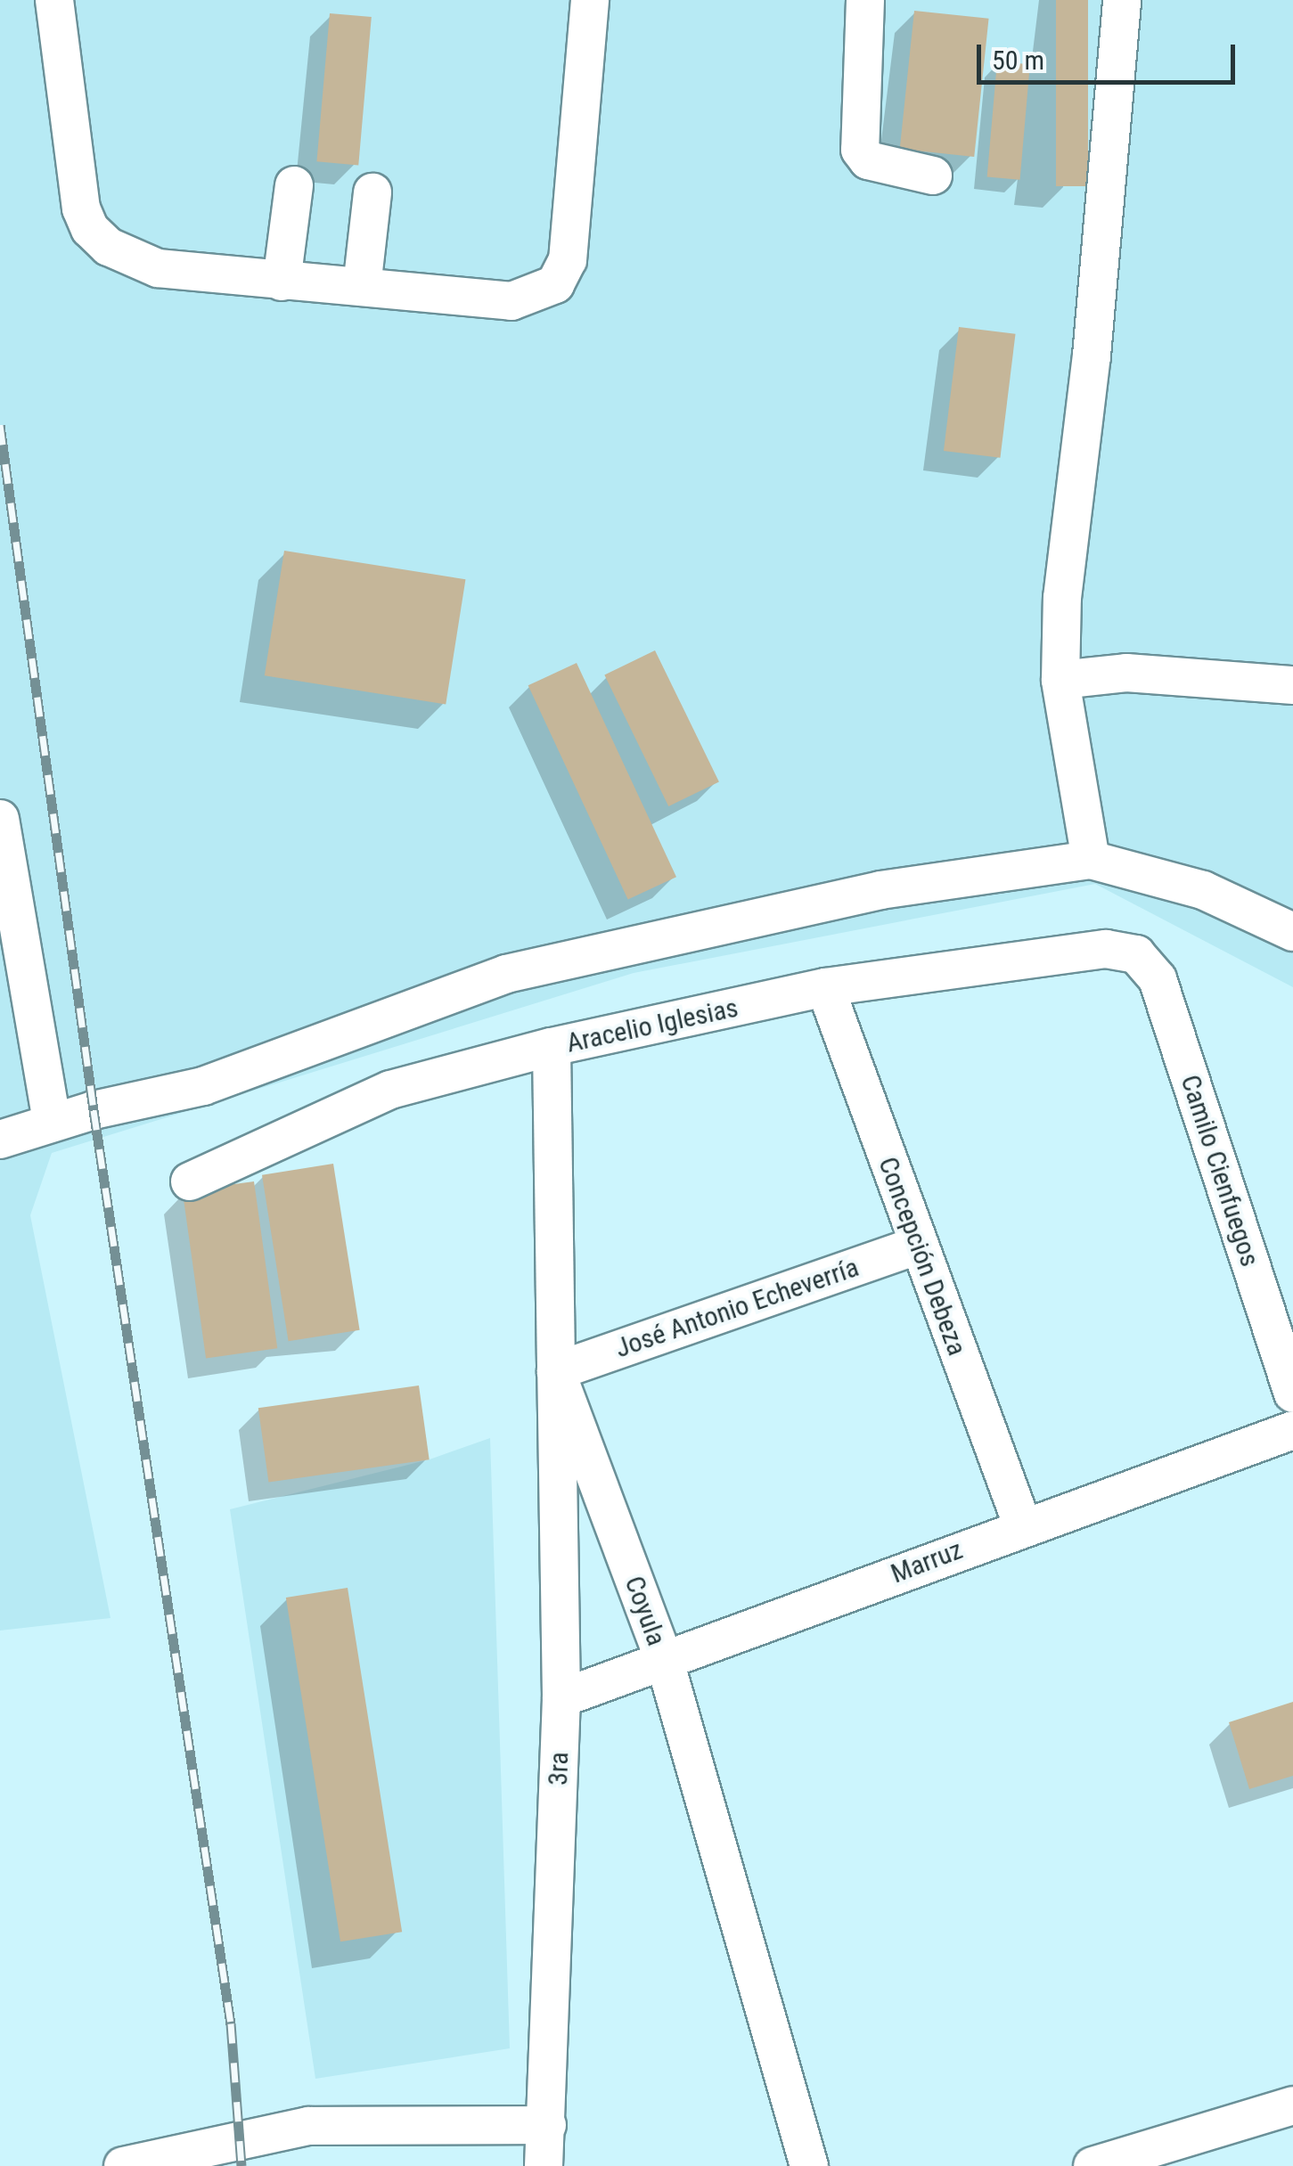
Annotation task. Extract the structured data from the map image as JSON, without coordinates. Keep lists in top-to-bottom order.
{
  "streets": {
    "street": [
      "Aracelio Iglesias",
      "Camilo Cienfuegos",
      "Concepción Debeza",
      "José Antonio Echeverría",
      "Marruz",
      "Coyula",
      "3ra"
    ]
  },
  "crossings": [
    ["Aracelio Iglesias", "Camilo Cienfuegos"],
    ["Aracelio Iglesias", "Concepción Debeza"],
    ["Aracelio Iglesias", "Coyula"],
    ["Concepción Debeza", "José Antonio Echeverría"],
    ["Concepción Debeza", "Marruz"],
    ["José Antonio Echeverría", "Coyula"],
    ["José Antonio Echeverría", "3ra"],
    ["Marruz", "Coyula"],
    ["Marruz", "3ra"],
    ["Coyula", "3ra"]
  ],
  "scale_bar": "50 m"
}
